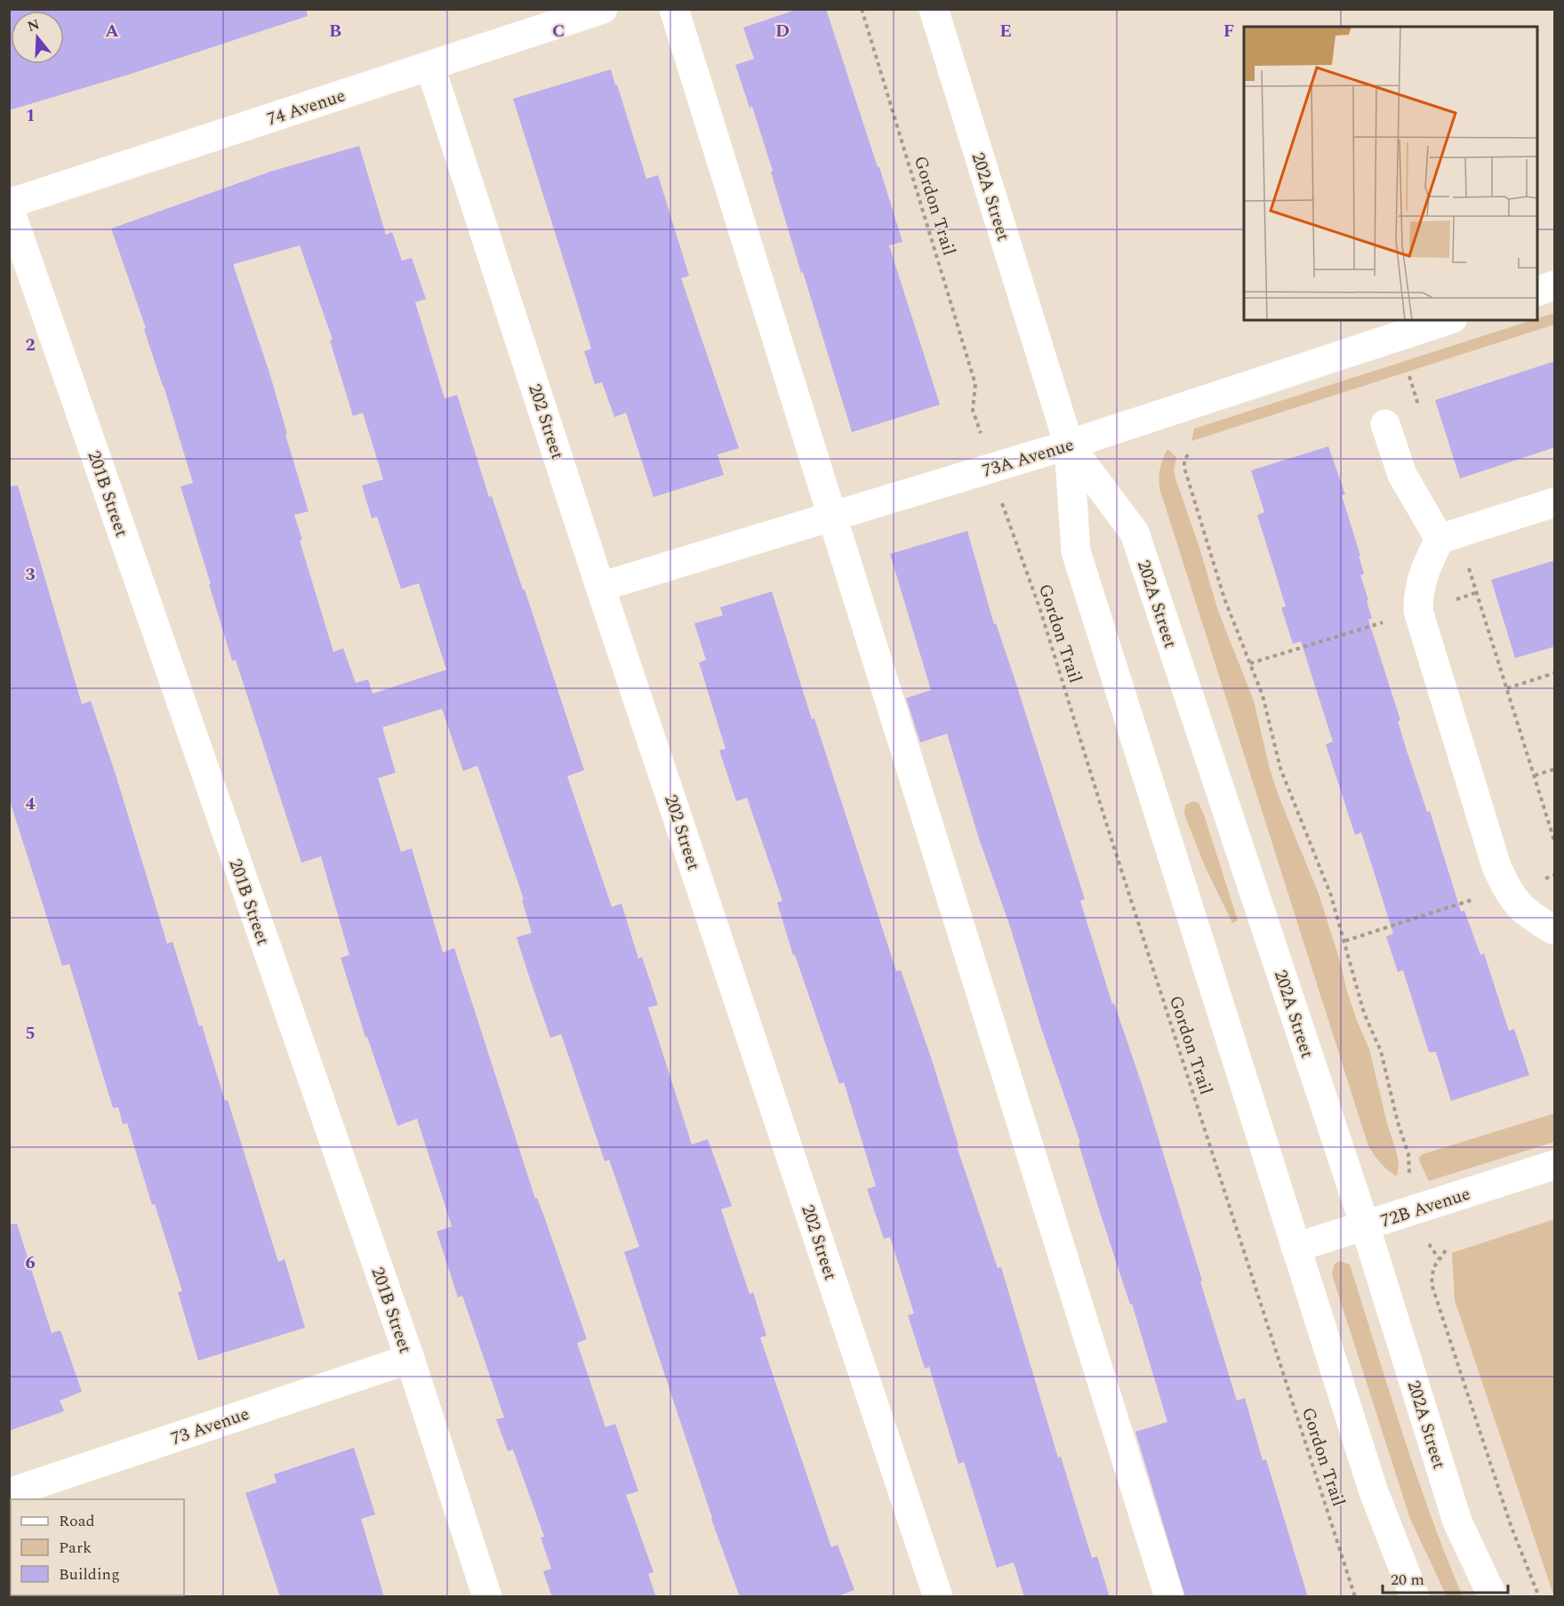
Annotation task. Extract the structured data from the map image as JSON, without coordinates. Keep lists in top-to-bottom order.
{
  "streets": {
    "street": [
      "74 Avenue",
      "202A Street",
      "202 Street",
      "73A Avenue",
      "201B Street",
      "72B Avenue",
      "73 Avenue"
    ],
    "path": ["Gordon Trail"]
  },
  "crossings": [
    ["74 Avenue", "202 Street"],
    ["74 Avenue", "201B Street"],
    ["202A Street", "73A Avenue"],
    ["202A Street", "72B Avenue"],
    ["202 Street", "73A Avenue"],
    ["201B Street", "73 Avenue"]
  ],
  "legend": ["Road", "Park", "Building"],
  "scale_bar": "20 m",
  "north": "top",
  "grid": {
    "columns": [
      "A",
      "B",
      "C",
      "D",
      "E",
      "F"
    ],
    "rows": [
      "1",
      "2",
      "3",
      "4",
      "5",
      "6"
    ]
  }
}
